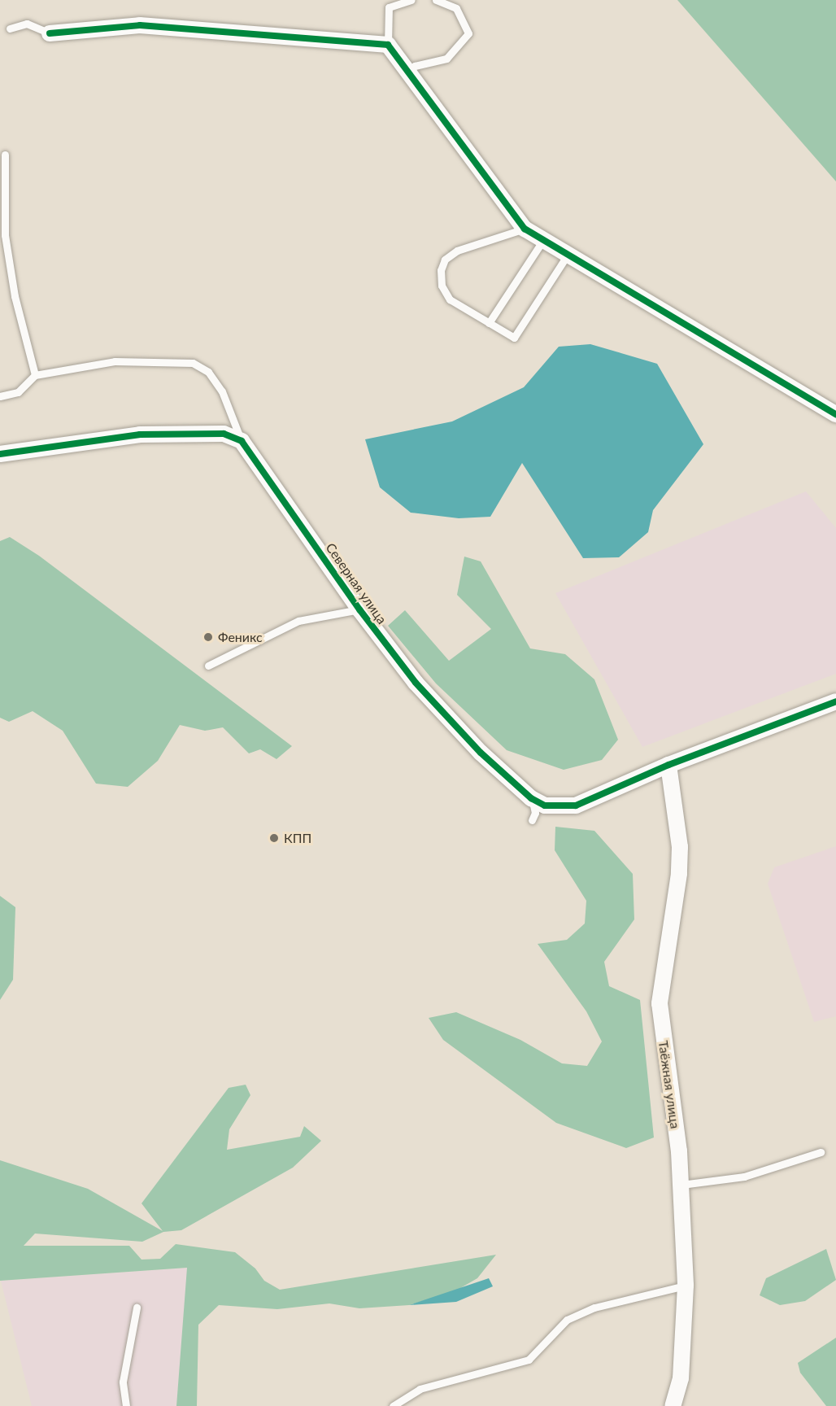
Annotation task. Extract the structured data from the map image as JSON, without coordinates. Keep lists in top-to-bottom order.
{
  "streets": {
    "street": ["Северная улица", "Таёжная улица"]
  },
  "crossings": [
    ["Северная улица", "Таёжная улица"]
  ],
  "places": ["Феникс", "КПП"]
}
